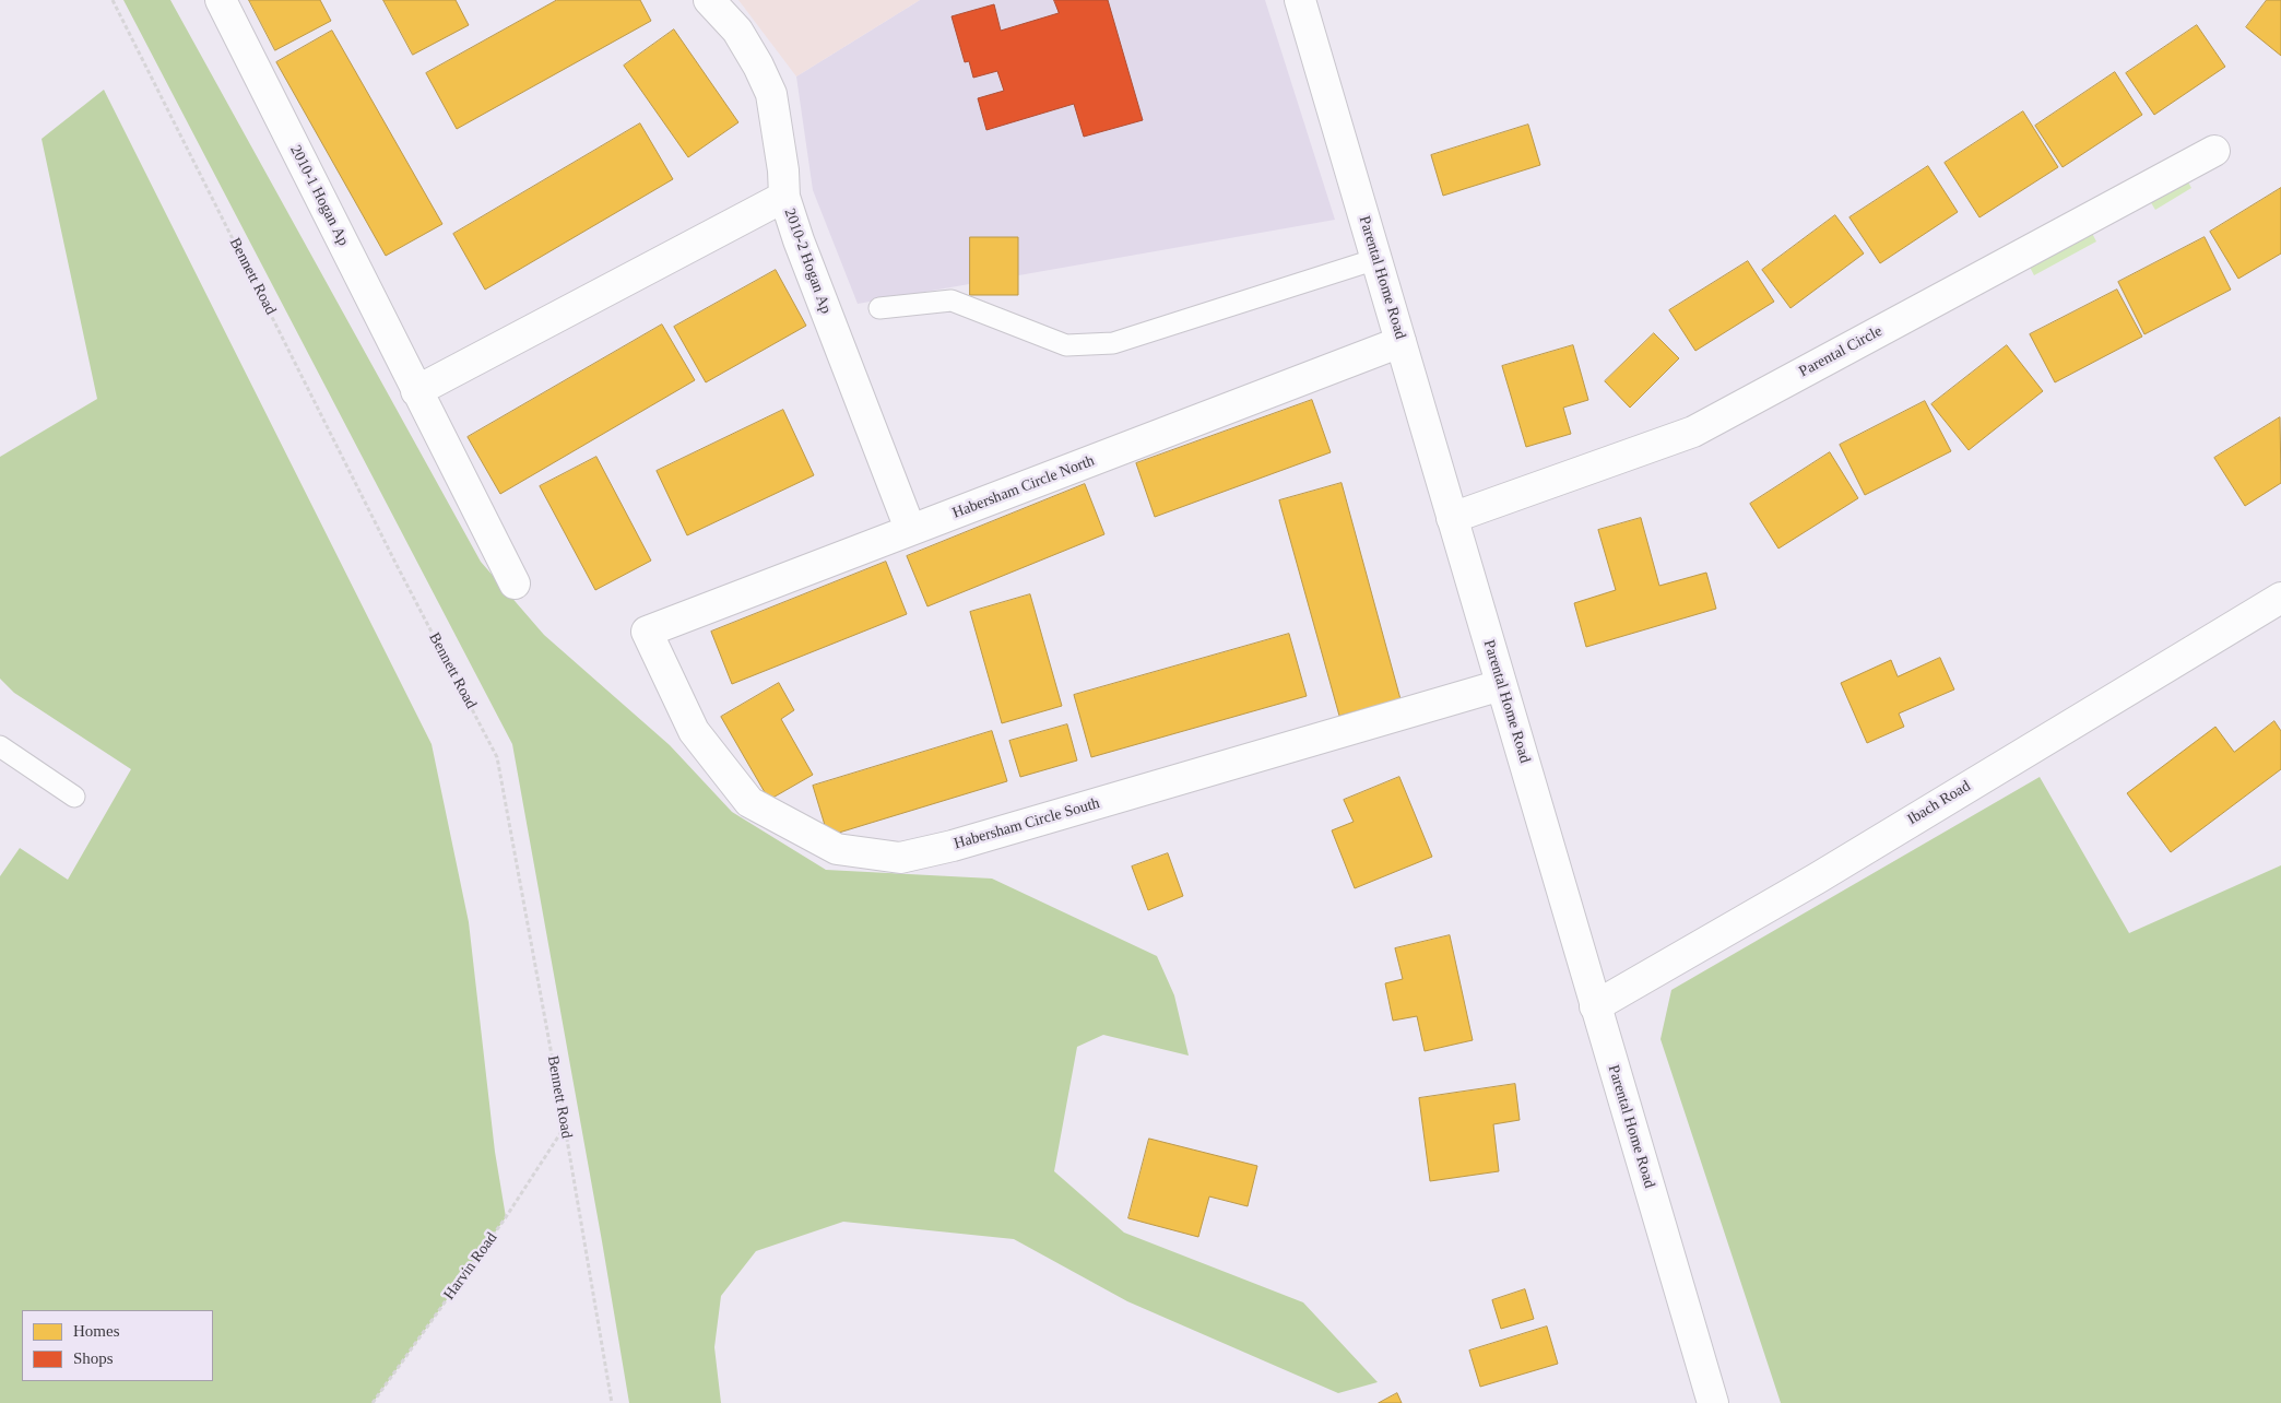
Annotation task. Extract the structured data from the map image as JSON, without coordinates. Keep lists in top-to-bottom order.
{
  "streets": {
    "street": [
      "2010-1 Hogan Ap",
      "2010-2 Hogan Ap",
      "Parental Home Road",
      "Parental Circle",
      "Habersham Circle North",
      "Ibach Road",
      "Habersham Circle South"
    ],
    "path": ["Bennett Road", "Harvin Road"]
  },
  "crossings": [
    ["2010-2 Hogan Ap", "Habersham Circle North"],
    ["Bennett Road", "Harvin Road"],
    ["Parental Home Road", "Parental Circle"],
    ["Parental Home Road", "Habersham Circle North"],
    ["Parental Home Road", "Ibach Road"],
    ["Parental Home Road", "Habersham Circle South"],
    ["Habersham Circle North", "Habersham Circle South"]
  ],
  "legend": ["Homes", "Shops"]
}
